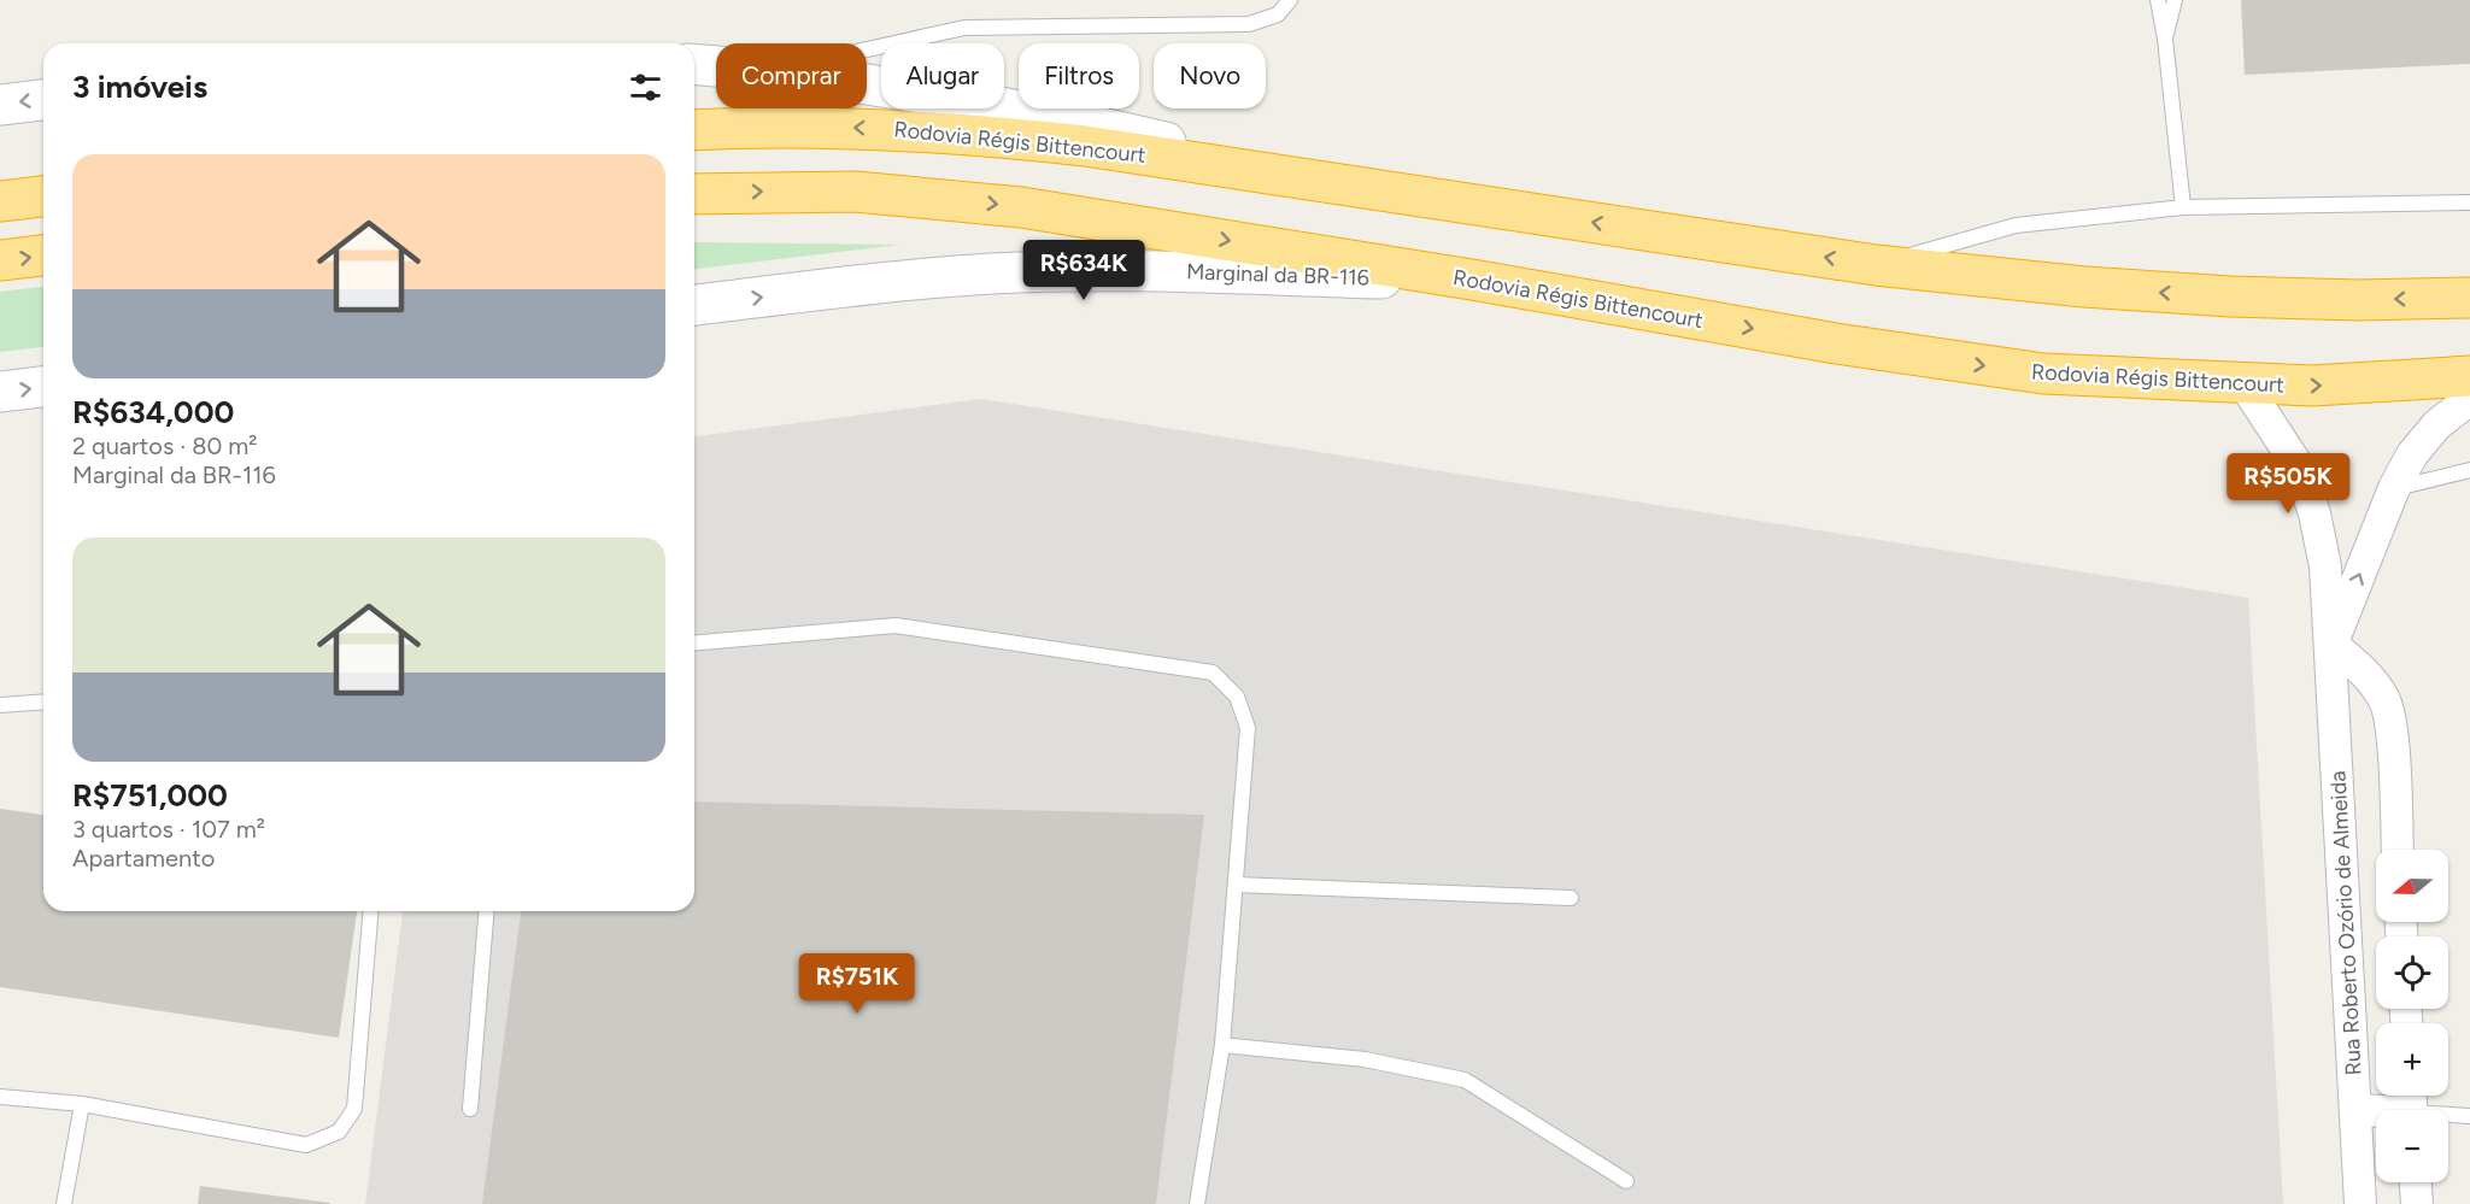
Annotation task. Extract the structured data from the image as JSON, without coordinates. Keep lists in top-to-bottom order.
{
  "streets": {
    "highway": ["Rodovia Régis Bittencourt"],
    "main road": ["Marginal da BR-116"],
    "street": ["Rua Roberto Ozório de Almeida"]
  },
  "crossings": [
    ["Rodovia Régis Bittencourt", "Marginal da BR-116"],
    ["Rodovia Régis Bittencourt", "Rua Roberto Ozório de Almeida"]
  ],
  "north": "left",
  "page": {
    "chip": [
      "Comprar",
      "Alugar",
      "Filtros",
      "Novo"
    ],
    "heading": "3 imóveis",
    "list": [
      {
        "name": "R$634,000",
        "note": "2 quartos · 80 m² · Marginal da BR-116"
      },
      {
        "name": "R$751,000",
        "note": "3 quartos · 107 m² · Apartamento"
      }
    ],
    "price": ["R$634K", "R$505K", "R$751K"],
    "map_buttons": ["+", "−"]
  }
}
